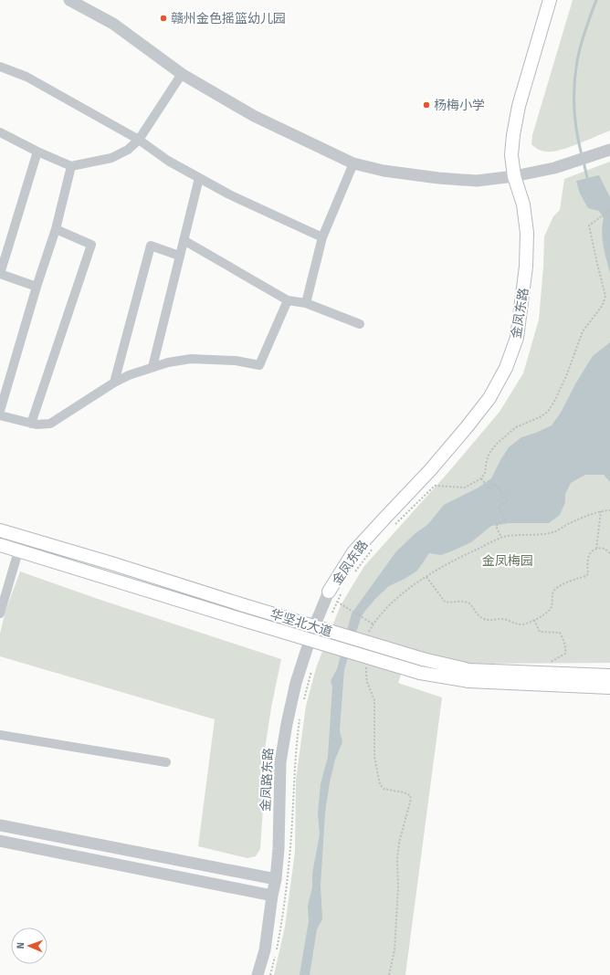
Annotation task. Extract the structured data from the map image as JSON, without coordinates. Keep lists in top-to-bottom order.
{
  "streets": {
    "main road": ["金凤东路", "华坚北大道"],
    "street": ["金凤路东路"]
  },
  "crossings": [
    ["金凤东路", "金凤路东路"]
  ],
  "parks": ["金凤梅园"],
  "places": ["赣州金色摇篮幼儿园", "杨梅小学"],
  "north": "left"
}
